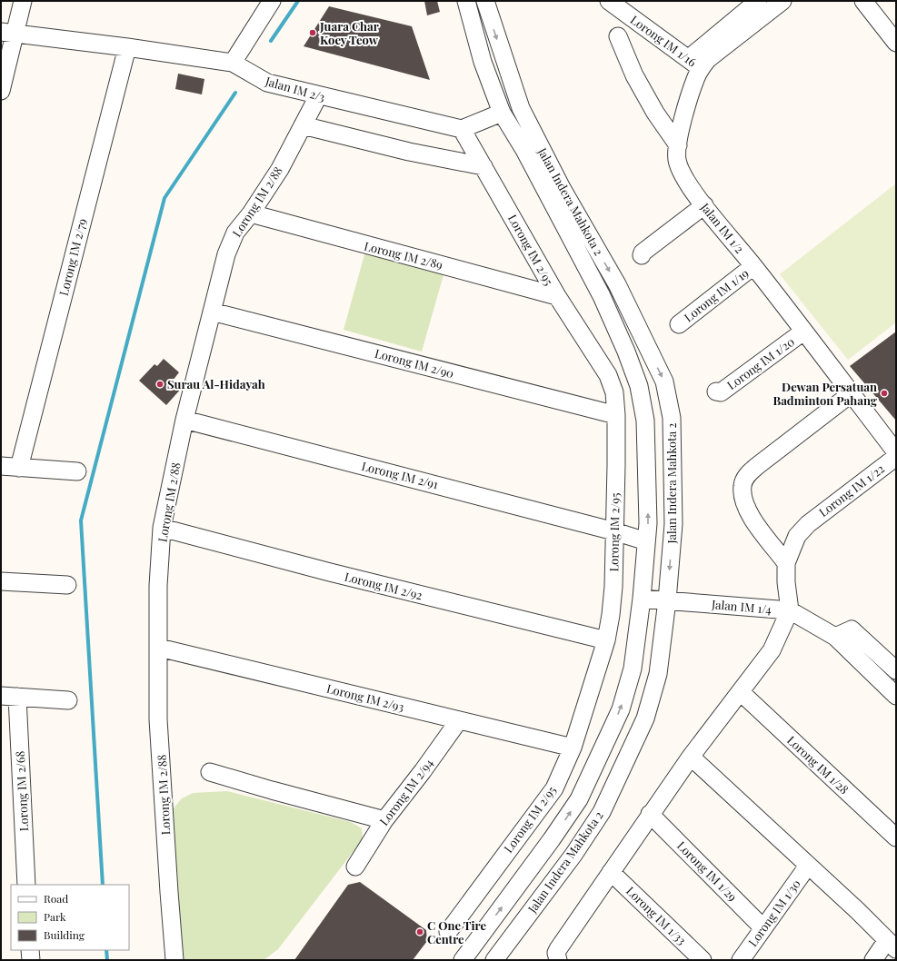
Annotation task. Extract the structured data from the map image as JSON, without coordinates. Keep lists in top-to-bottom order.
{
  "streets": {
    "street": [
      "Lorong IM 1/16",
      "Jalan IM 2/3",
      "Lorong IM 2/88",
      "Jalan Indera Mahkota 2",
      "Jalan IM 1/2",
      "Lorong IM 2/95",
      "Lorong IM 2/89",
      "Lorong IM 2/79",
      "Lorong IM 1/19",
      "Lorong IM 2/90",
      "Lorong IM 1/20",
      "Lorong IM 2/91",
      "Lorong IM 1/22",
      "Lorong IM 2/92",
      "Jalan IM 1/4",
      "Lorong IM 2/93",
      "Lorong IM 1/28",
      "Lorong IM 2/68",
      "Lorong IM 2/94",
      "Lorong IM 1/29",
      "Lorong IM 1/30",
      "Lorong IM 1/33"
    ]
  },
  "crossings": [
    ["Lorong IM 1/16", "Jalan IM 1/2"],
    ["Jalan IM 2/3", "Lorong IM 2/88"],
    ["Jalan IM 2/3", "Lorong IM 2/95"],
    ["Jalan IM 2/3", "Lorong IM 2/79"],
    ["Lorong IM 2/88", "Lorong IM 2/89"],
    ["Lorong IM 2/88", "Lorong IM 2/90"],
    ["Lorong IM 2/88", "Lorong IM 2/91"],
    ["Lorong IM 2/88", "Lorong IM 2/92"],
    ["Lorong IM 2/88", "Lorong IM 2/93"],
    ["Jalan Indera Mahkota 2", "Lorong IM 2/91"],
    ["Jalan Indera Mahkota 2", "Jalan IM 1/4"],
    ["Jalan IM 1/2", "Lorong IM 1/19"],
    ["Jalan IM 1/2", "Lorong IM 1/20"],
    ["Lorong IM 2/95", "Lorong IM 2/89"],
    ["Lorong IM 2/95", "Lorong IM 2/90"],
    ["Lorong IM 2/95", "Lorong IM 2/91"],
    ["Lorong IM 2/95", "Lorong IM 2/92"],
    ["Lorong IM 2/95", "Lorong IM 2/93"],
    ["Lorong IM 1/22", "Jalan IM 1/4"],
    ["Lorong IM 2/93", "Lorong IM 2/94"],
    ["Lorong IM 1/29", "Lorong IM 1/30"]
  ],
  "places": [
    "Juara Char Koey Teow",
    "Surau Al-Hidayah",
    "Dewan Persatuan Badminton Pahang",
    "C One Tire Centre"
  ],
  "legend": ["Road", "Park", "Building"]
}
